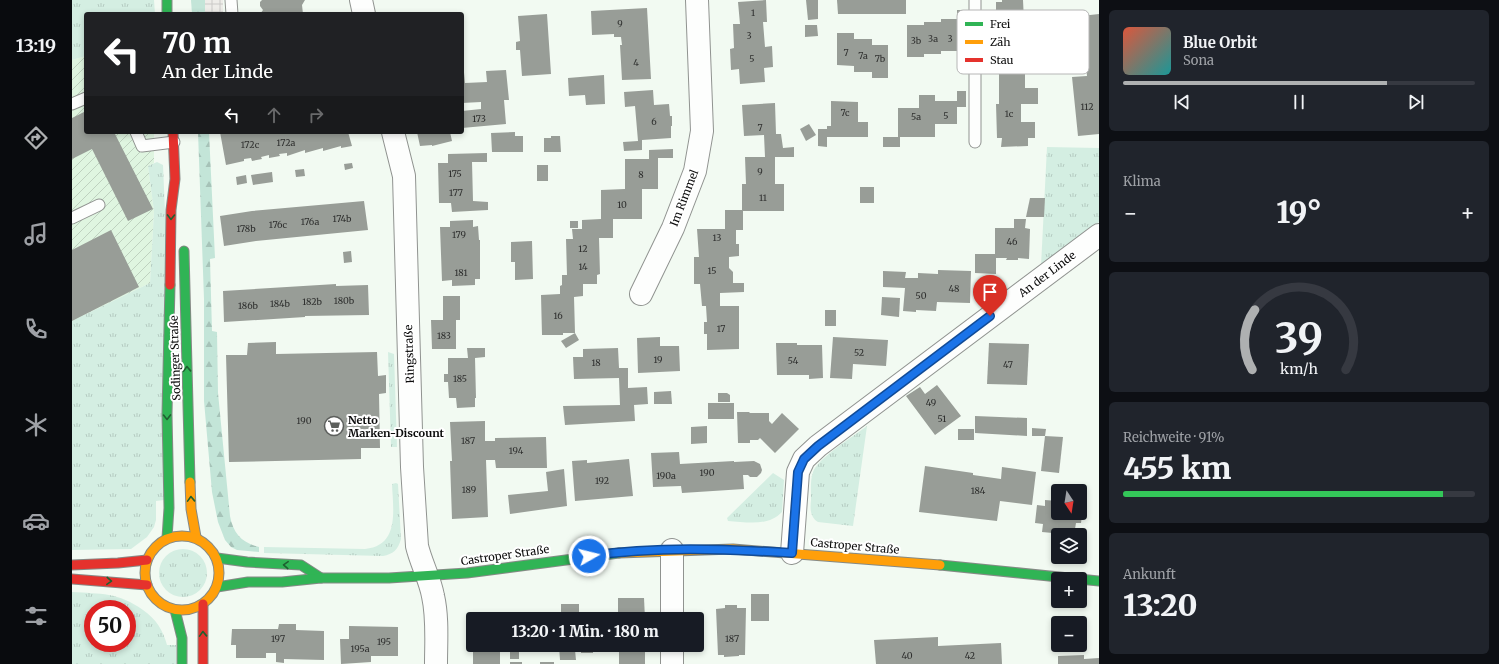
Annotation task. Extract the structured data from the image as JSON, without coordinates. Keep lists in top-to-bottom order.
{
  "streets": {
    "main road": ["Sodinger Straße", "Castroper Straße"],
    "street": ["Im Rimmel", "An der Linde", "Ringstraße"]
  },
  "crossings": [
    ["An der Linde", "Castroper Straße"],
    ["Ringstraße", "Castroper Straße"],
    ["Sodinger Straße", "Castroper Straße"]
  ],
  "places": {
    "supermarket": ["Netto Marken-Discount"]
  },
  "house_numbers": [
    "1",
    "9",
    "3",
    "3a",
    "3",
    "3b",
    "7",
    "7a",
    "5",
    "7b",
    "4",
    "112",
    "7c",
    "1c",
    "5",
    "5a",
    "173",
    "6",
    "7",
    "172a",
    "172c",
    "9",
    "175",
    "8",
    "177",
    "11",
    "10",
    "174b",
    "176a",
    "176c",
    "178b",
    "179",
    "13",
    "46",
    "12",
    "14",
    "15",
    "181",
    "48",
    "50",
    "180b",
    "182b",
    "184b",
    "186b",
    "16",
    "17",
    "183",
    "52",
    "19",
    "54",
    "18",
    "47",
    "185",
    "49",
    "51",
    "190",
    "187",
    "194",
    "190",
    "190a",
    "192",
    "189",
    "184",
    "197",
    "187",
    "195",
    "195a",
    "40",
    "42"
  ],
  "legend": ["Frei", "Zäh", "Stau"],
  "north": "bottom",
  "page": {
    "tabs": "13:19",
    "turn": ["70 m", "An der Linde"],
    "song": ["Blue Orbit", "Sona"],
    "tile": [
      "Klima",
      ["Reichweite · 91%", "455 km"],
      ["Ankunft", "13:20"]
    ],
    "heat": ["−", "19°", "+"],
    "map_buttons": ["+", "−"],
    "limit": "50",
    "trip": "13:20 · 1 Min. · 180 m",
    "gauge": ["39", "km/h"]
  }
}
